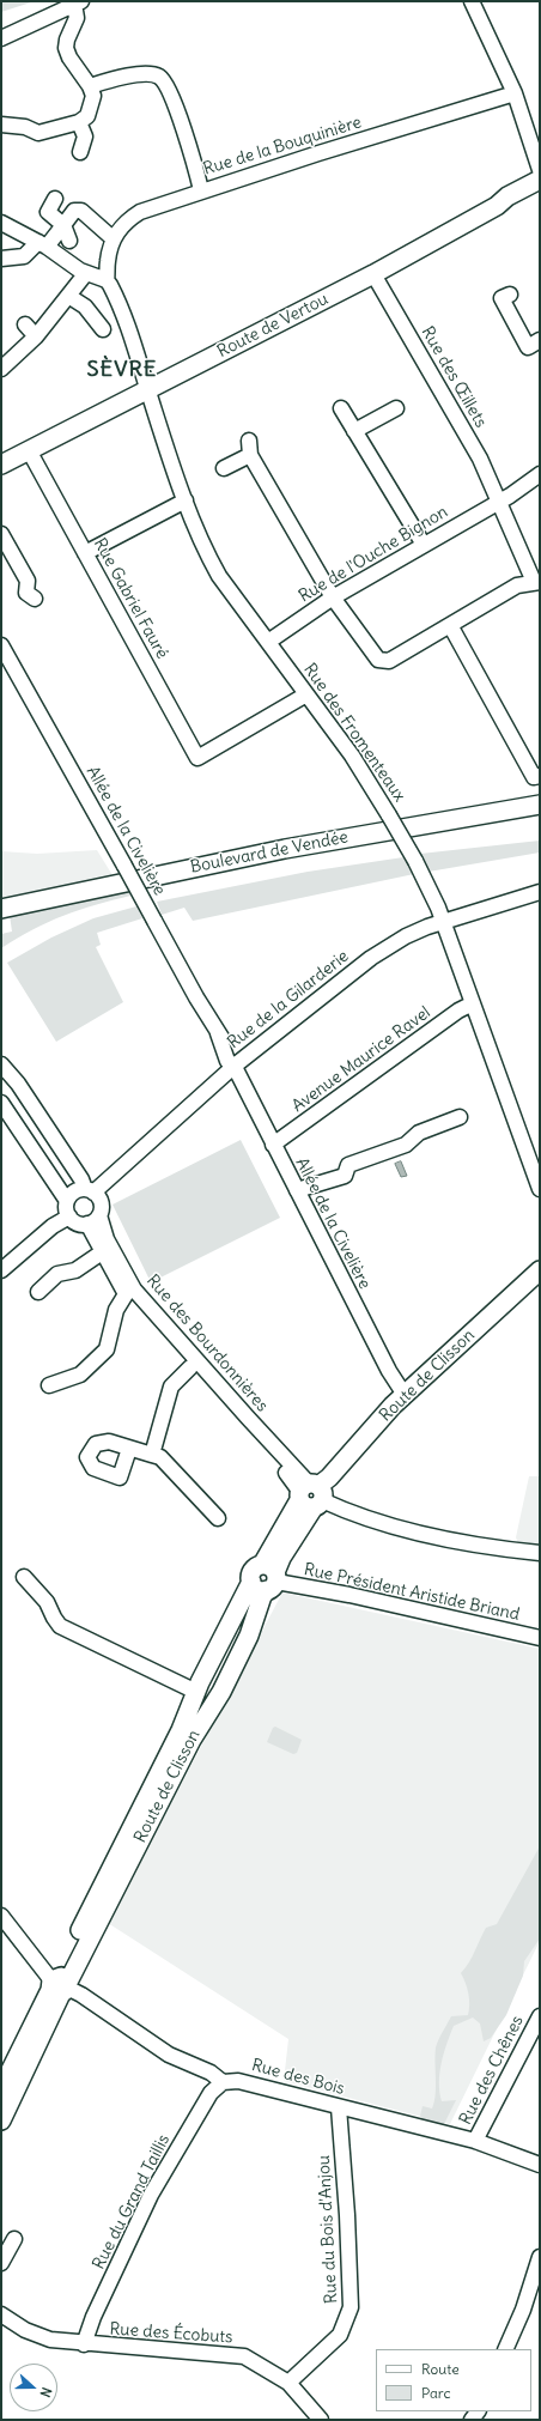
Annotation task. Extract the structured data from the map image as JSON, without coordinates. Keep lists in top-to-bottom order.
{
  "streets": {
    "main road": ["Route de Vertou", "Boulevard de Vendée", "Route de Clisson"],
    "street": [
      "Rue de la Bouquinière",
      "Rue des Œillets",
      "Rue de l'Ouche Bignon",
      "Rue Gabriel Fauré",
      "Rue des Fromenteaux",
      "Allée de la Civelière",
      "Rue de la Gilarderie",
      "Avenue Maurice Ravel",
      "Rue des Bourdonnières",
      "Rue Président Aristide Briand",
      "Rue des Chênes",
      "Rue des Bois",
      "Rue du Grand Taillis",
      "Rue du Bois d'Anjou",
      "Rue des Écobuts"
    ]
  },
  "crossings": [
    ["Rue de la Bouquinière", "Rue des Fromenteaux"],
    ["Route de Vertou", "Rue des Œillets"],
    ["Route de Vertou", "Rue Gabriel Fauré"],
    ["Route de Vertou", "Rue des Fromenteaux"],
    ["Rue des Œillets", "Rue de l'Ouche Bignon"],
    ["Rue de l'Ouche Bignon", "Rue des Fromenteaux"],
    ["Rue Gabriel Fauré", "Rue des Fromenteaux"],
    ["Rue des Fromenteaux", "Rue de la Gilarderie"],
    ["Rue des Fromenteaux", "Avenue Maurice Ravel"],
    ["Allée de la Civelière", "Rue de la Gilarderie"],
    ["Allée de la Civelière", "Avenue Maurice Ravel"],
    ["Allée de la Civelière", "Route de Clisson"],
    ["Rue de la Gilarderie", "Rue des Bourdonnières"],
    ["Rue des Bourdonnières", "Route de Clisson"],
    ["Route de Clisson", "Rue Président Aristide Briand"],
    ["Rue des Chênes", "Rue des Bois"],
    ["Rue des Bois", "Rue du Grand Taillis"],
    ["Rue des Bois", "Rue du Bois d'Anjou"],
    ["Rue du Grand Taillis", "Rue des Écobuts"],
    ["Rue du Bois d'Anjou", "Rue des Écobuts"]
  ],
  "districts": ["SÈVRE"],
  "legend": ["Route", "Parc"],
  "north": "right"
}
